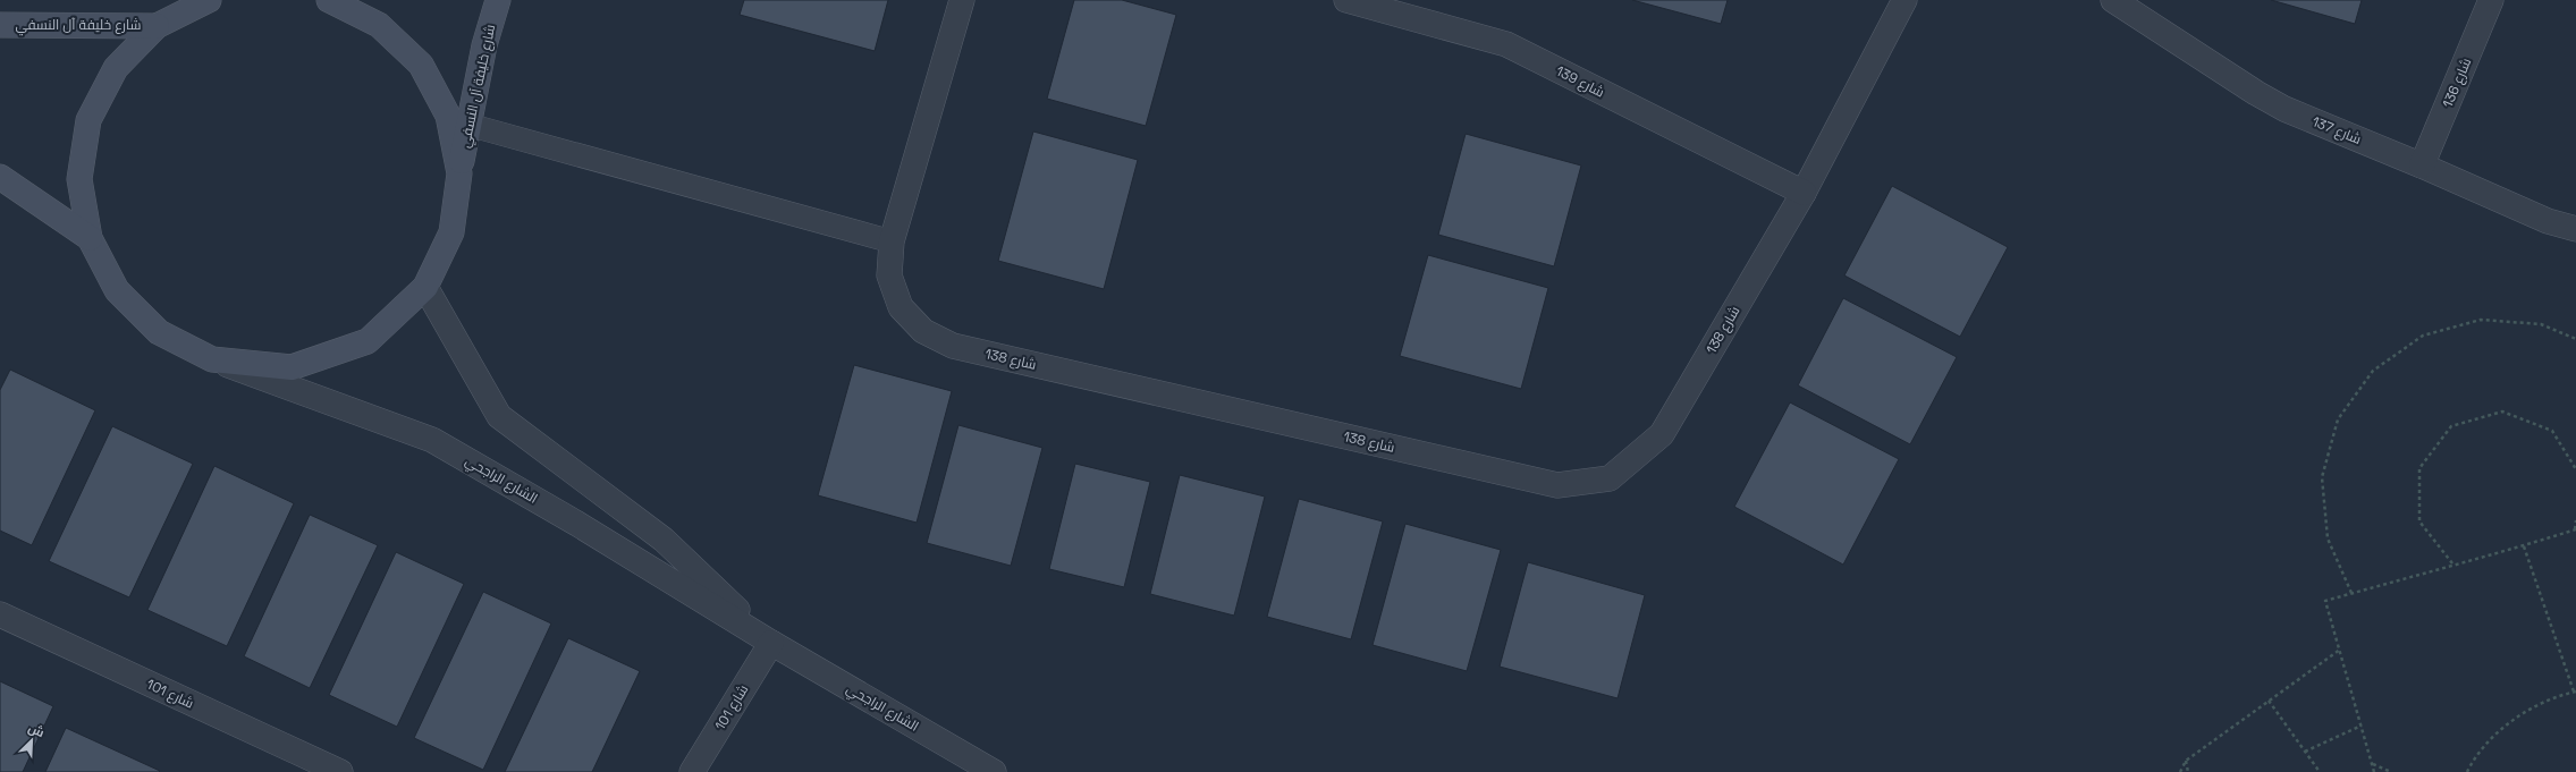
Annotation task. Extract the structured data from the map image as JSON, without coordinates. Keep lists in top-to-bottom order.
{
  "streets": {
    "street": [
      "شارع خليفة آل النسفي",
      "شارع 139",
      "شارع 136",
      "شارع 137",
      "شارع 138",
      "الشارع الراجحي",
      "شارع 101"
    ]
  },
  "crossings": [
    ["شارع خليفة آل النسفي", "الشارع الراجحي"],
    ["شارع 139", "شارع 138"],
    ["شارع 136", "شارع 137"],
    ["الشارع الراجحي", "شارع 101"]
  ],
  "north": "top right"
}
